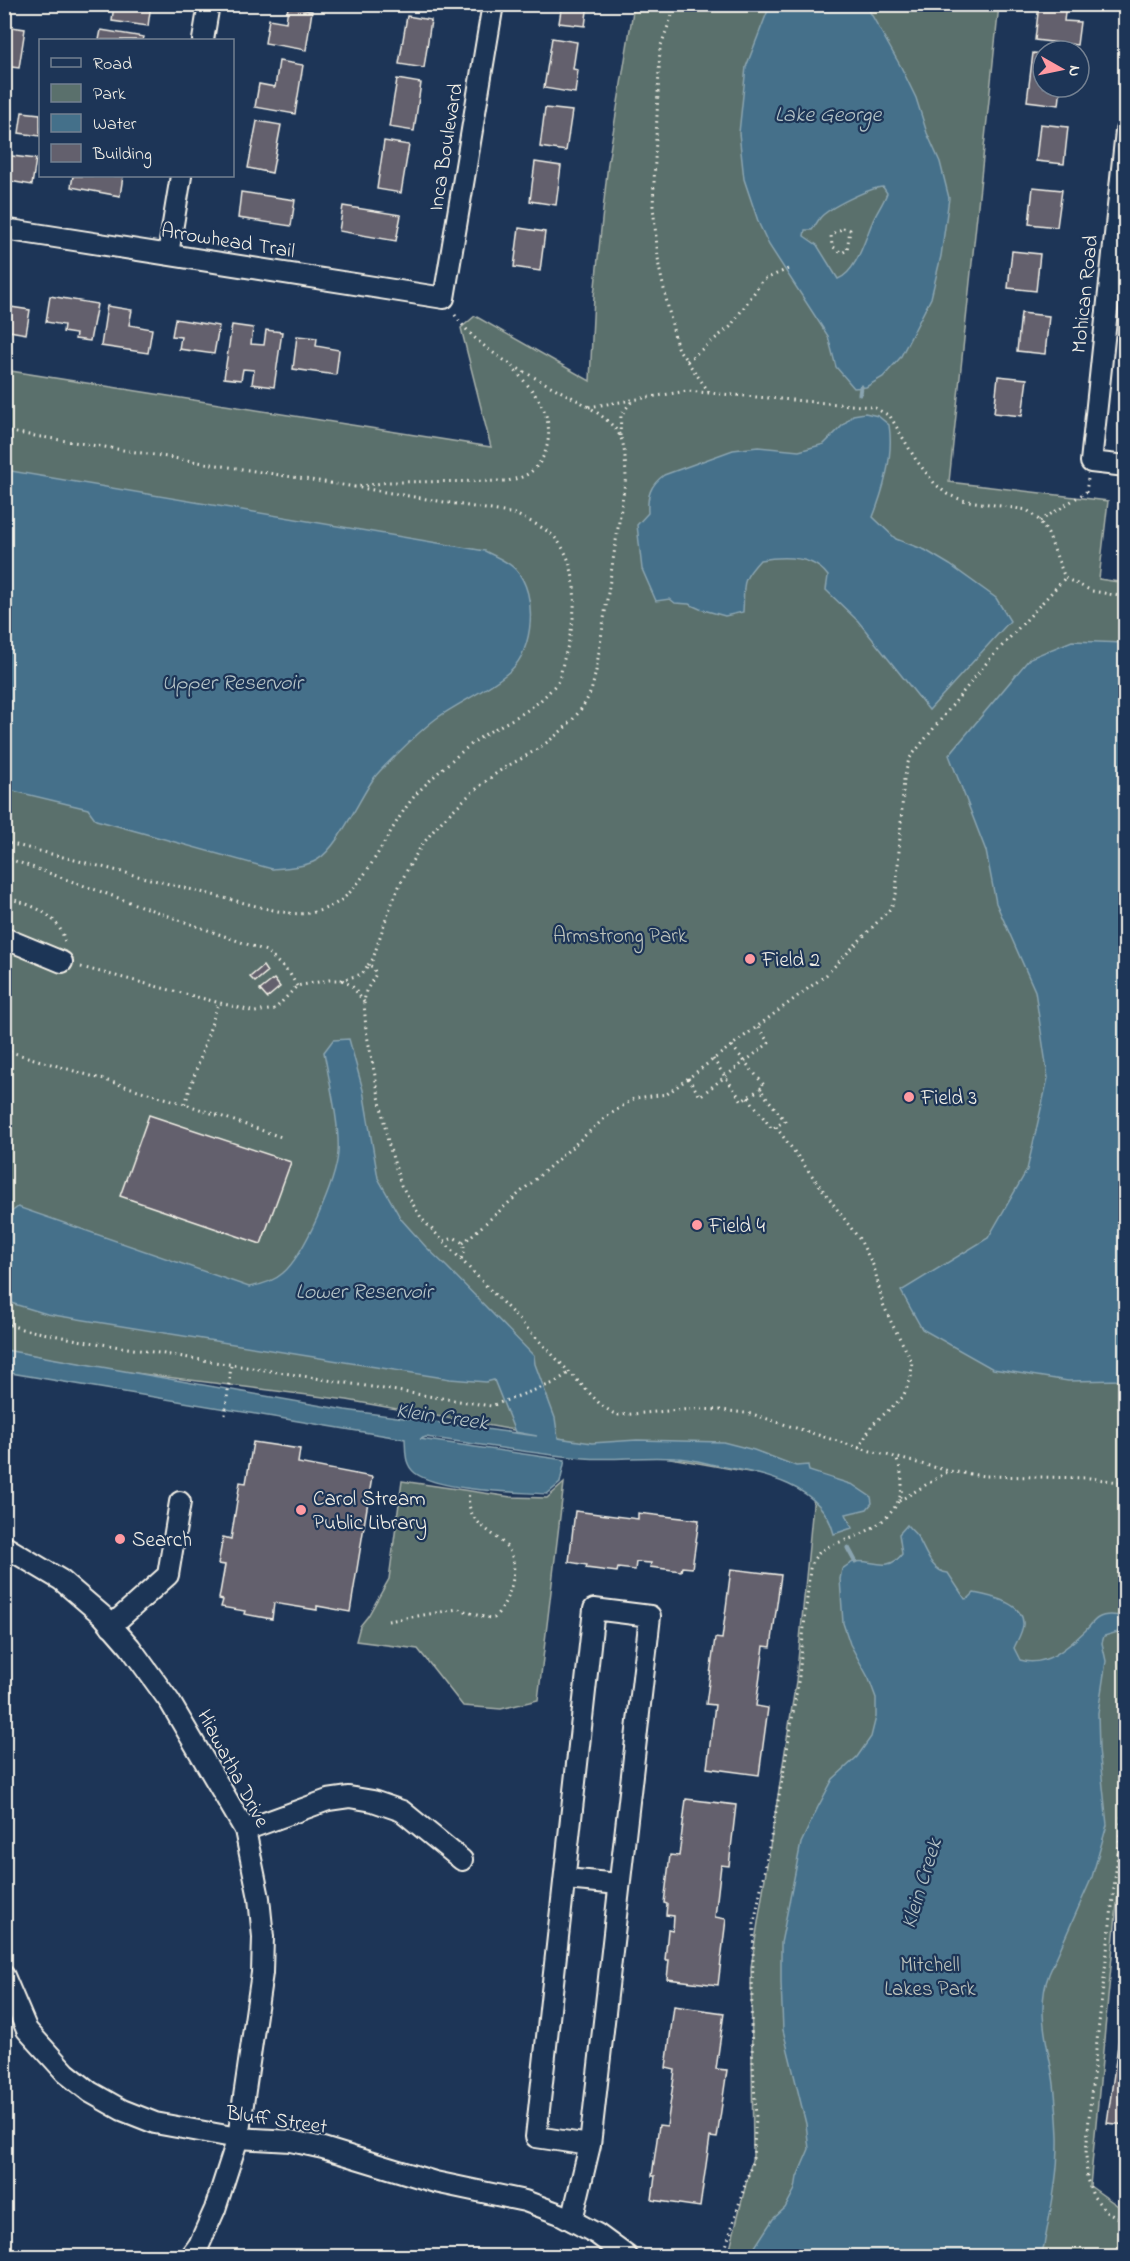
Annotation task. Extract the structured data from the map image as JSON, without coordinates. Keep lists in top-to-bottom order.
{
  "streets": {
    "street": [
      "Inca Boulevard",
      "Arrowhead Trail",
      "Mohican Road",
      "Hiawatha Drive",
      "Bluff Street"
    ]
  },
  "crossings": [
    ["Inca Boulevard", "Arrowhead Trail"],
    ["Hiawatha Drive", "Bluff Street"]
  ],
  "water": [
    "Lake George",
    "Upper Reservoir",
    "Lower Reservoir",
    "Klein Creek"
  ],
  "parks": ["Armstrong Park", "Mitchell Lakes Park"],
  "places": [
    "Field 2",
    "Field 3",
    "Field 4",
    "Carol Stream Public Library",
    "Search"
  ],
  "legend": [
    "Road",
    "Park",
    "Water",
    "Building"
  ],
  "north": "right"
}
